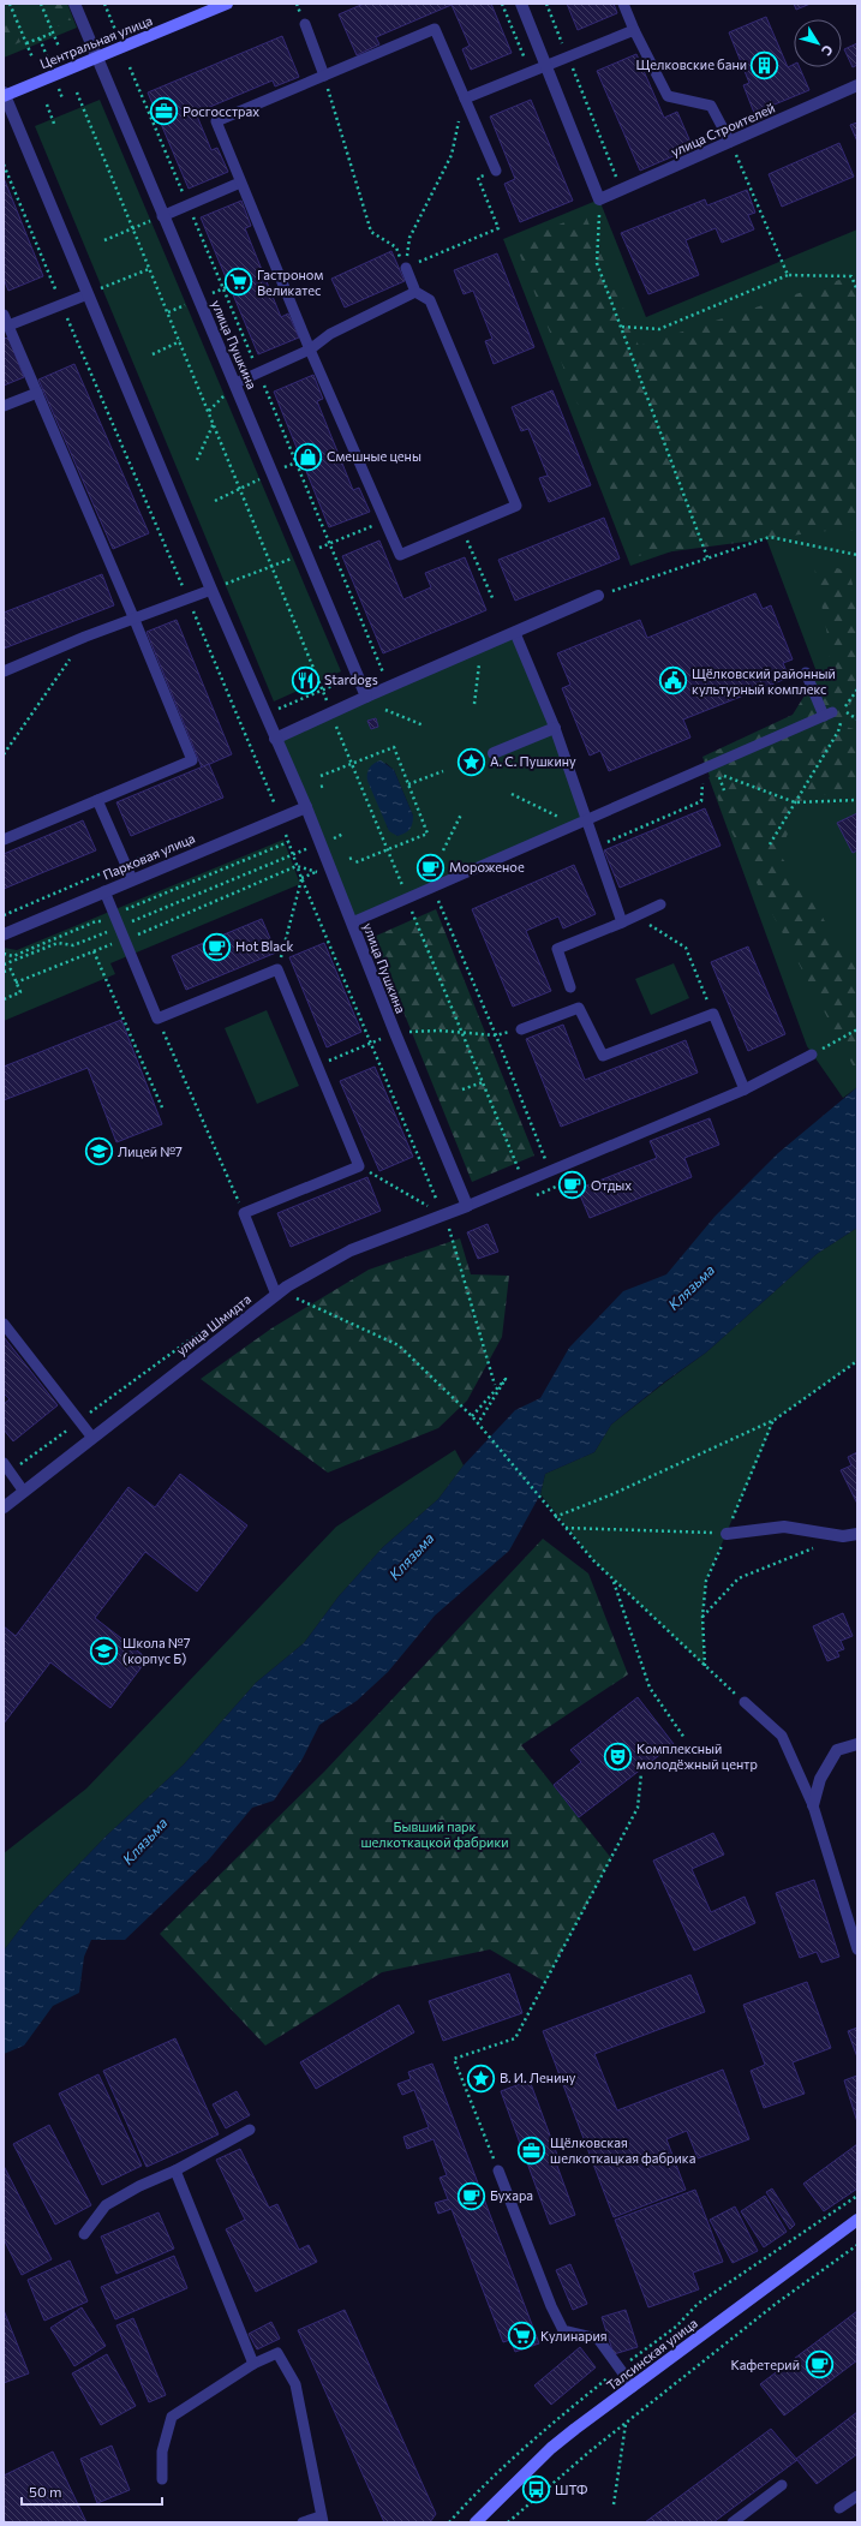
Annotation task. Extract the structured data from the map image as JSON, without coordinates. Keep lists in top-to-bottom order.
{
  "streets": {
    "main road": ["Центральная улица", "Талсинская улица"],
    "street": [
      "улица Строителей",
      "улица Пушкина",
      "Парковая улица",
      "улица Шмидта"
    ]
  },
  "crossings": [
    ["Центральная улица", "улица Пушкина"],
    ["улица Пушкина", "Парковая улица"],
    ["улица Пушкина", "улица Шмидта"]
  ],
  "water": ["Клязьма"],
  "parks": ["Бывший парк шелкоткацкой фабрики"],
  "places": {
    "building": ["Щелковские бани"],
    "office": ["Росгосстрах", "Щёлковская шелкоткацкая фабрика"],
    "supermarket": ["Гастроном Великатес", "Кулинария"],
    "shop": ["Смешные цены"],
    "restaurant": ["Stardogs"],
    "public building": ["Щёлковский районный культурный комплекс"],
    "place": ["А. С. Пушкину", "В. И. Ленину"],
    "cafe": [
      "Мороженое",
      "Hot Black",
      "Отдых",
      "Бухара",
      "Кафетерий"
    ],
    "school or university": ["Лицей №7", "Школа №7 (корпус Б)"],
    "theatre": ["Комплексный молодёжный центр"],
    "bus stop": ["ШТФ"]
  },
  "scale_bar": "50 m",
  "north": "bottom right"
}
